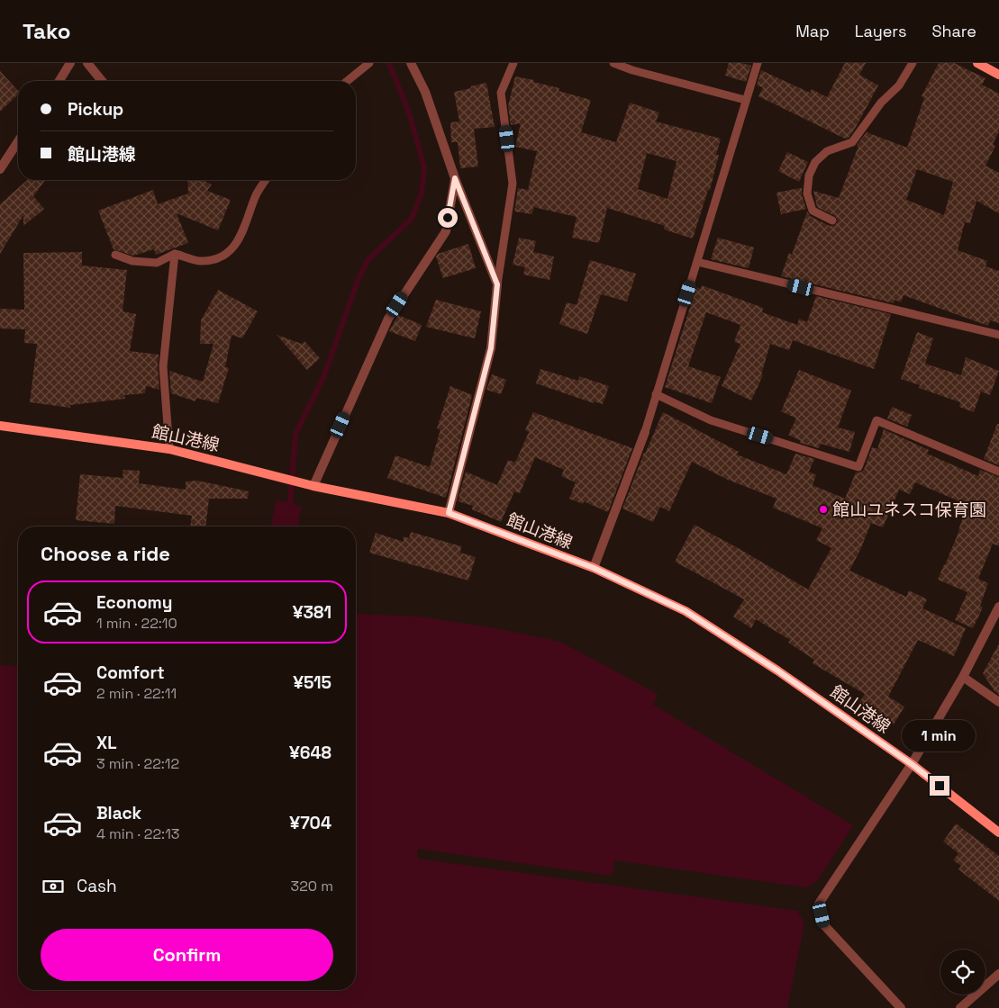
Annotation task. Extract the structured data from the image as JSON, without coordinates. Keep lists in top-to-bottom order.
{
  "streets": {
    "main road": ["館山港線"]
  },
  "places": ["館山ユネスコ保育園"],
  "page": {
    "header": "Tako",
    "nav": ["Map", "Layers", "Share"],
    "banner": ["Pickup", "館山港線"],
    "heading": "Choose a ride",
    "list": [
      {
        "name": "Economy",
        "note": "1 min · 22:10",
        "value": "¥381"
      },
      {
        "name": "Comfort",
        "note": "2 min · 22:11",
        "value": "¥515"
      },
      {
        "name": "XL",
        "note": "3 min · 22:12",
        "value": "¥648"
      },
      {
        "name": "Black",
        "note": "4 min · 22:13",
        "value": "¥704"
      }
    ],
    "bubble": "1 min",
    "pay": ["Cash", "320 m"],
    "buttons": "Confirm"
  }
}
